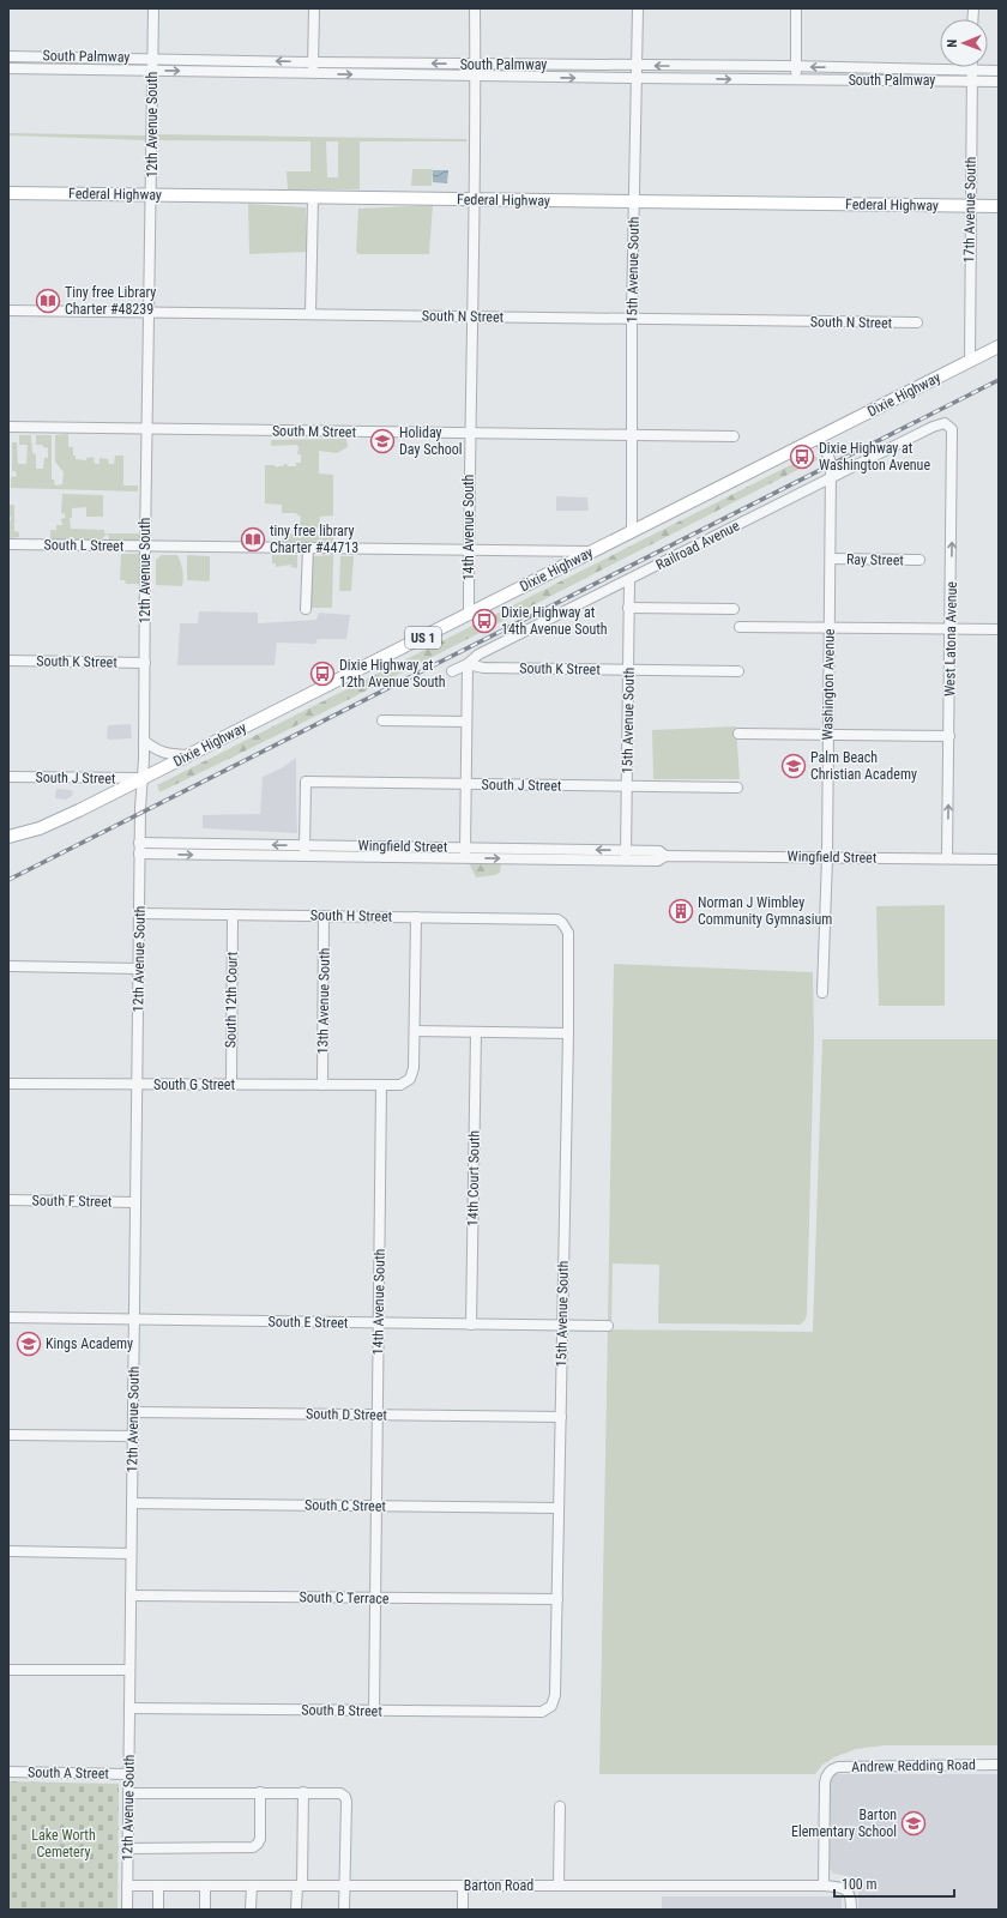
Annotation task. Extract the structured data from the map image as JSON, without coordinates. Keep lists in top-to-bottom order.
{
  "streets": {
    "main road": ["Federal Highway", "Dixie Highway", "US 1"],
    "street": [
      "South Palmway",
      "12th Avenue South",
      "17th Avenue South",
      "15th Avenue South",
      "South N Street",
      "South M Street",
      "14th Avenue South",
      "South L Street",
      "Railroad Avenue",
      "Ray Street",
      "West Latona Avenue",
      "South K Street",
      "Washington Avenue",
      "South J Street",
      "Wingfield Street",
      "South H Street",
      "South 12th Court",
      "13th Avenue South",
      "South G Street",
      "14th Court South",
      "South F Street",
      "South E Street",
      "South D Street",
      "South C Street",
      "South C Terrace",
      "South B Street",
      "Andrew Redding Road",
      "South A Street",
      "Barton Road"
    ]
  },
  "crossings": [
    ["South Palmway", "12th Avenue South"],
    ["South Palmway", "17th Avenue South"],
    ["South Palmway", "15th Avenue South"],
    ["South Palmway", "14th Avenue South"],
    ["12th Avenue South", "Federal Highway"],
    ["12th Avenue South", "South N Street"],
    ["12th Avenue South", "Dixie Highway"],
    ["12th Avenue South", "South M Street"],
    ["12th Avenue South", "South L Street"],
    ["12th Avenue South", "South K Street"],
    ["12th Avenue South", "South J Street"],
    ["12th Avenue South", "Wingfield Street"],
    ["12th Avenue South", "South H Street"],
    ["12th Avenue South", "South G Street"],
    ["12th Avenue South", "South F Street"],
    ["12th Avenue South", "South E Street"],
    ["12th Avenue South", "South D Street"],
    ["12th Avenue South", "South C Street"],
    ["12th Avenue South", "South C Terrace"],
    ["12th Avenue South", "South B Street"],
    ["12th Avenue South", "South A Street"],
    ["12th Avenue South", "Barton Road"],
    ["Federal Highway", "17th Avenue South"],
    ["Federal Highway", "15th Avenue South"],
    ["Federal Highway", "14th Avenue South"],
    ["17th Avenue South", "Dixie Highway"],
    ["15th Avenue South", "South N Street"],
    ["15th Avenue South", "Dixie Highway"],
    ["15th Avenue South", "South M Street"],
    ["15th Avenue South", "Railroad Avenue"],
    ["15th Avenue South", "South K Street"],
    ["15th Avenue South", "South J Street"],
    ["15th Avenue South", "Wingfield Street"],
    ["15th Avenue South", "South H Street"],
    ["15th Avenue South", "South E Street"],
    ["15th Avenue South", "South D Street"],
    ["15th Avenue South", "South C Street"],
    ["15th Avenue South", "South C Terrace"],
    ["15th Avenue South", "South B Street"],
    ["South N Street", "14th Avenue South"],
    ["Dixie Highway", "14th Avenue South"],
    ["Dixie Highway", "South L Street"],
    ["Dixie Highway", "Washington Avenue"],
    ["Dixie Highway", "South J Street"],
    ["South M Street", "14th Avenue South"],
    ["14th Avenue South", "South L Street"],
    ["14th Avenue South", "South G Street"],
    ["14th Avenue South", "South E Street"],
    ["14th Avenue South", "South D Street"],
    ["14th Avenue South", "South C Street"],
    ["14th Avenue South", "South C Terrace"],
    ["14th Avenue South", "South B Street"],
    ["Railroad Avenue", "West Latona Avenue"],
    ["Railroad Avenue", "South K Street"],
    ["Railroad Avenue", "Washington Avenue"],
    ["Ray Street", "Washington Avenue"],
    ["West Latona Avenue", "Wingfield Street"],
    ["Washington Avenue", "Wingfield Street"],
    ["South J Street", "Wingfield Street"],
    ["South H Street", "South 12th Court"],
    ["South H Street", "13th Avenue South"],
    ["South 12th Court", "South G Street"],
    ["13th Avenue South", "South G Street"],
    ["14th Court South", "South E Street"],
    ["Andrew Redding Road", "Barton Road"]
  ],
  "one_way": ["West Latona Avenue"],
  "parks": ["Lake Worth Cemetery"],
  "places": {
    "library": ["Tiny free Library Charter #48239", "tiny free library Charter #44713"],
    "school or university": [
      "Holiday Day School",
      "Palm Beach Christian Academy",
      "Kings Academy",
      "Barton Elementary School"
    ],
    "bus stop": ["Dixie Highway at Washington Avenue", "Dixie Highway at 14th Avenue South", "Dixie Highway at 12th Avenue South"],
    "building": ["Norman J Wimbley Community Gymnasium"]
  },
  "scale_bar": "100 m",
  "north": "left"
}
